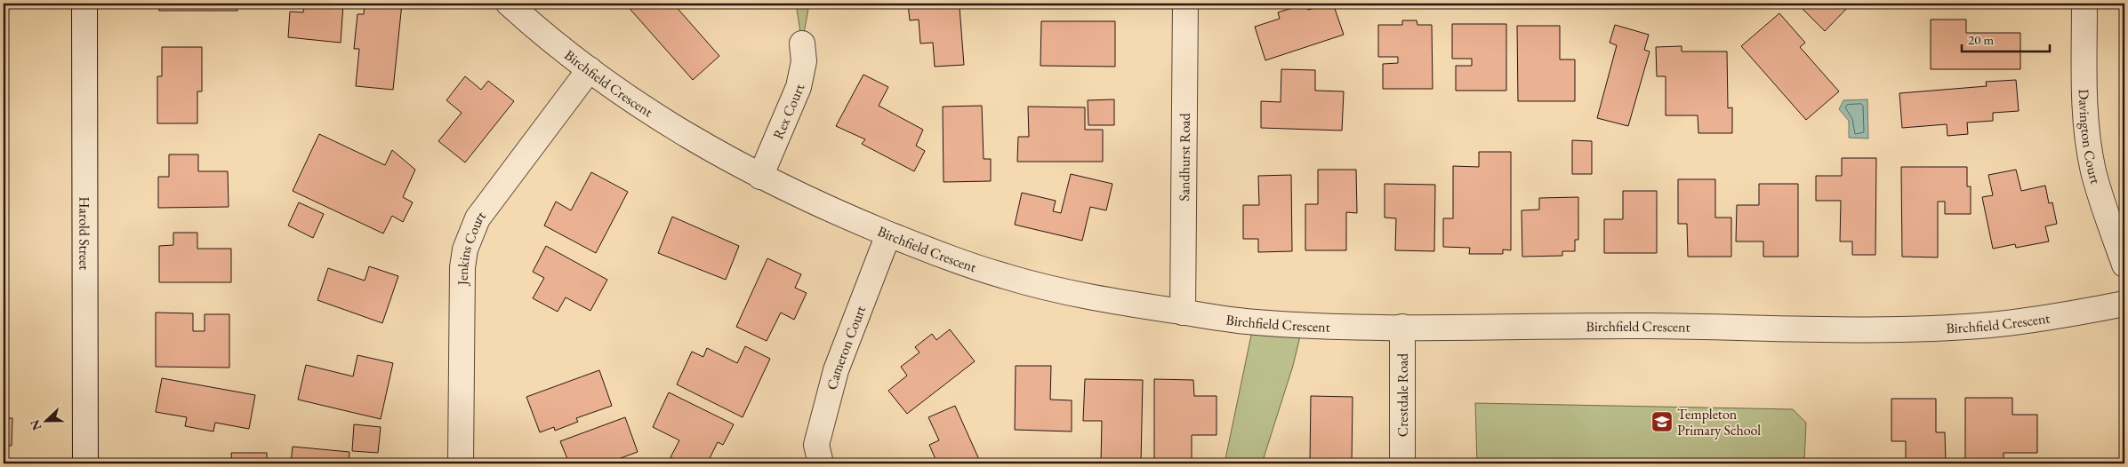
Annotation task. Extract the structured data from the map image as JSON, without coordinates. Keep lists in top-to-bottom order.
{
  "streets": {
    "street": [
      "Birchfield Crescent",
      "Rex Court",
      "Davington Court",
      "Sandhurst Road",
      "Harold Street",
      "Jenkins Court",
      "Cameron Court",
      "Crestdale Road"
    ]
  },
  "crossings": [
    ["Birchfield Crescent", "Rex Court"],
    ["Birchfield Crescent", "Sandhurst Road"],
    ["Birchfield Crescent", "Jenkins Court"],
    ["Birchfield Crescent", "Cameron Court"],
    ["Birchfield Crescent", "Crestdale Road"]
  ],
  "places": {
    "school or university": ["Templeton Primary School"]
  },
  "scale_bar": "20 m",
  "north": "left"
}
